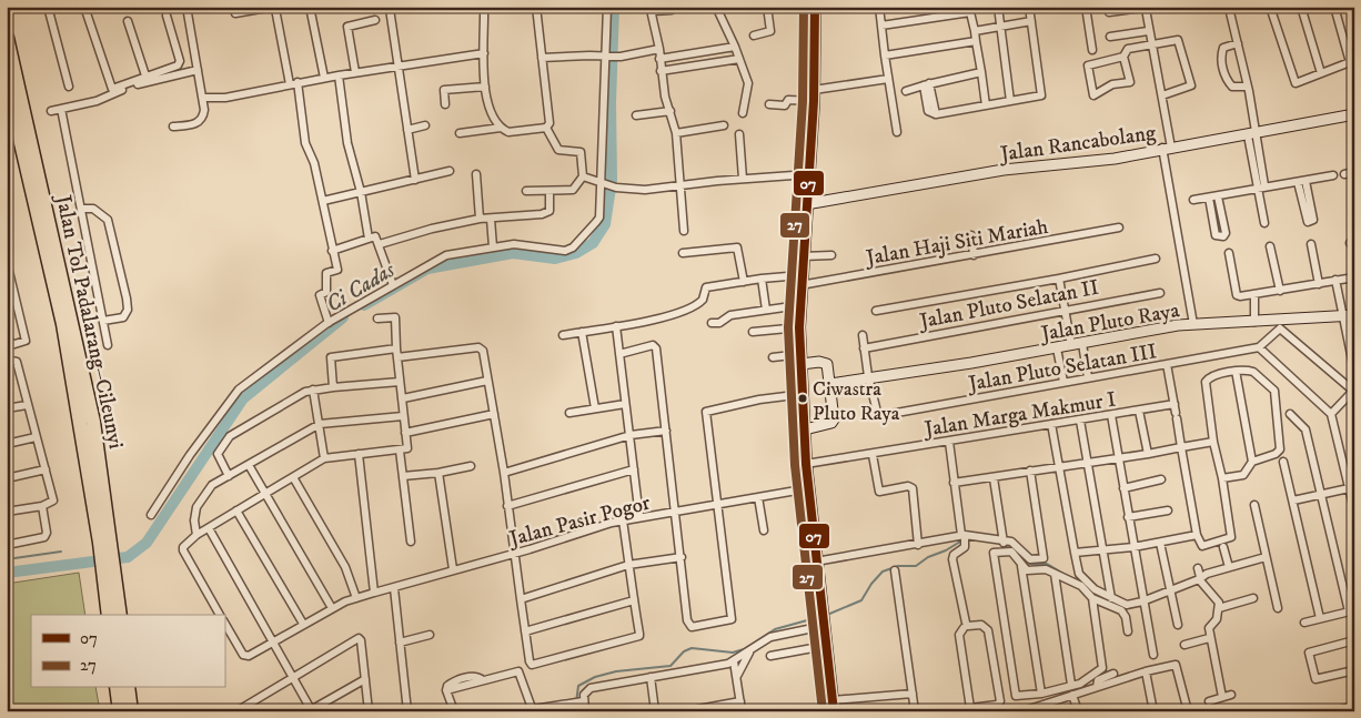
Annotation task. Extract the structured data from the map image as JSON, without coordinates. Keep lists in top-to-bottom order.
{
  "streets": {
    "highway": ["Jalan Tol Padalarang–Cileunyi"],
    "street": [
      "Jalan Rancabolang",
      "Jalan Haji Siti Mariah",
      "Jalan Pluto Selatan II",
      "Jalan Pluto Raya",
      "Jalan Pluto Selatan III",
      "Jalan Marga Makmur I",
      "Jalan Pasir Pogor"
    ]
  },
  "crossings": [
    ["Jalan Pluto Raya", "Jalan Pluto Selatan III"]
  ],
  "water": ["Ci Cadas"],
  "places": ["Ciwastra Pluto Raya"],
  "lines": ["transit line 07", "transit line 27"],
  "legend": ["07", "27"]
}
